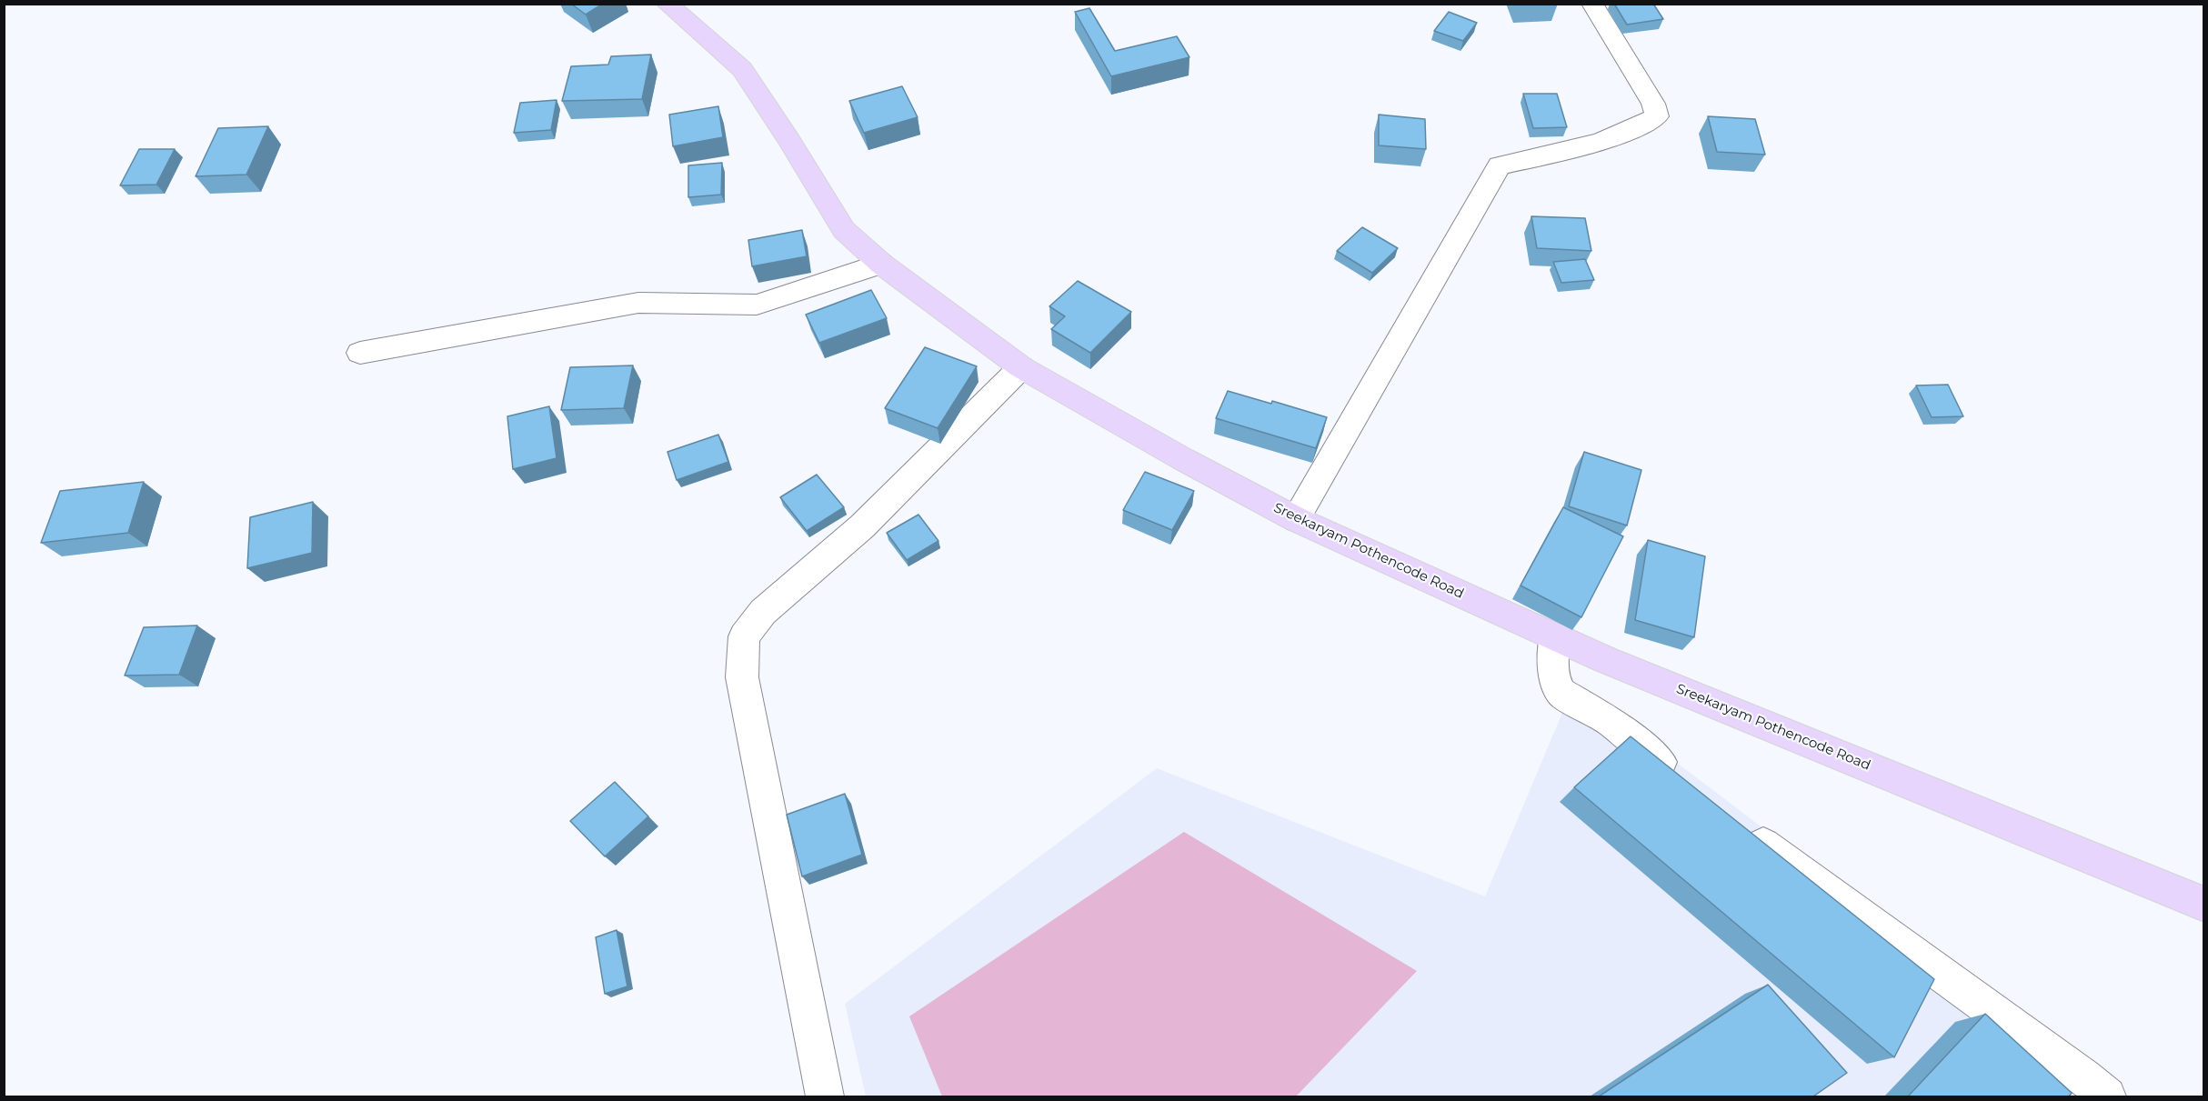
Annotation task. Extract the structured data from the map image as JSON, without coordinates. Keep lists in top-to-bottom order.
{
  "streets": {
    "main road": ["Sreekaryam Pothencode Road"]
  }
}
